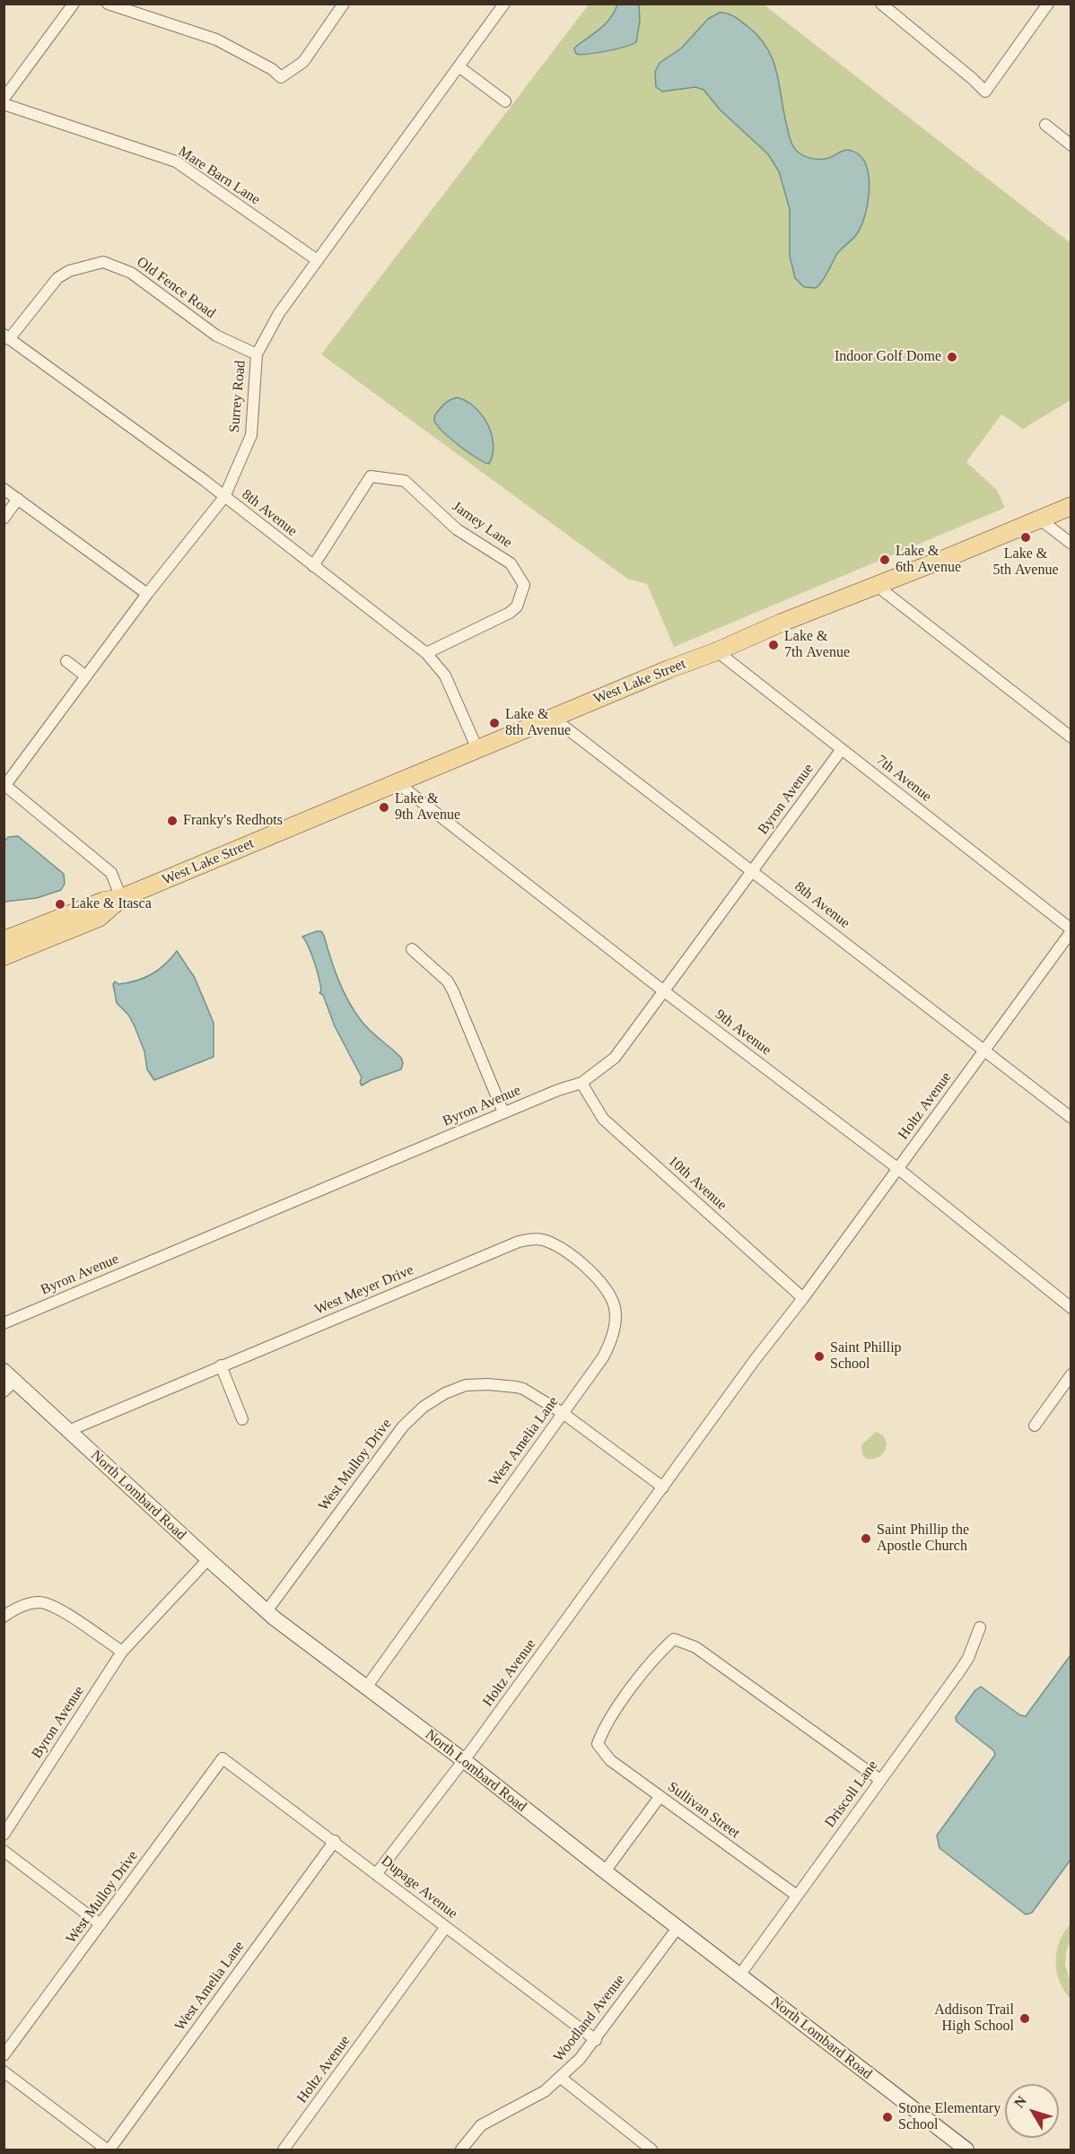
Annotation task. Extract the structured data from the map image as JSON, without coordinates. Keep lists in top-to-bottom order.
{
  "streets": {
    "main road": ["West Lake Street"],
    "street": [
      "Mare Barn Lane",
      "Old Fence Road",
      "Surrey Road",
      "8th Avenue",
      "Jamey Lane",
      "7th Avenue",
      "Byron Avenue",
      "9th Avenue",
      "Holtz Avenue",
      "10th Avenue",
      "West Meyer Drive",
      "West Amelia Lane",
      "West Mulloy Drive",
      "North Lombard Road",
      "Driscoll Lane",
      "Sullivan Street",
      "Dupage Avenue",
      "Woodland Avenue"
    ]
  },
  "crossings": [
    ["Mare Barn Lane", "Surrey Road"],
    ["Old Fence Road", "Surrey Road"],
    ["Old Fence Road", "8th Avenue"],
    ["Surrey Road", "8th Avenue"],
    ["8th Avenue", "Jamey Lane"],
    ["8th Avenue", "West Lake Street"],
    ["8th Avenue", "Byron Avenue"],
    ["8th Avenue", "Holtz Avenue"],
    ["West Lake Street", "7th Avenue"],
    ["West Lake Street", "9th Avenue"],
    ["7th Avenue", "Byron Avenue"],
    ["7th Avenue", "Holtz Avenue"],
    ["Byron Avenue", "9th Avenue"],
    ["Byron Avenue", "10th Avenue"],
    ["Byron Avenue", "North Lombard Road"],
    ["9th Avenue", "Holtz Avenue"],
    ["Holtz Avenue", "10th Avenue"],
    ["Holtz Avenue", "West Mulloy Drive"],
    ["Holtz Avenue", "North Lombard Road"],
    ["Holtz Avenue", "Dupage Avenue"],
    ["West Meyer Drive", "West Amelia Lane"],
    ["West Meyer Drive", "North Lombard Road"],
    ["West Amelia Lane", "West Mulloy Drive"],
    ["West Amelia Lane", "North Lombard Road"],
    ["West Amelia Lane", "Dupage Avenue"],
    ["West Mulloy Drive", "North Lombard Road"],
    ["West Mulloy Drive", "Dupage Avenue"],
    ["North Lombard Road", "Driscoll Lane"],
    ["North Lombard Road", "Woodland Avenue"],
    ["Driscoll Lane", "Sullivan Street"],
    ["Dupage Avenue", "Woodland Avenue"]
  ],
  "places": [
    "Indoor Golf Dome",
    "Lake & 5th Avenue",
    "Lake & 6th Avenue",
    "Lake & 7th Avenue",
    "Lake & 8th Avenue",
    "Lake & 9th Avenue",
    "Franky's Redhots",
    "Lake & Itasca",
    "Saint Phillip School",
    "Saint Phillip the Apostle Church",
    "Addison Trail High School",
    "Stone Elementary School"
  ],
  "north": "top left"
}
